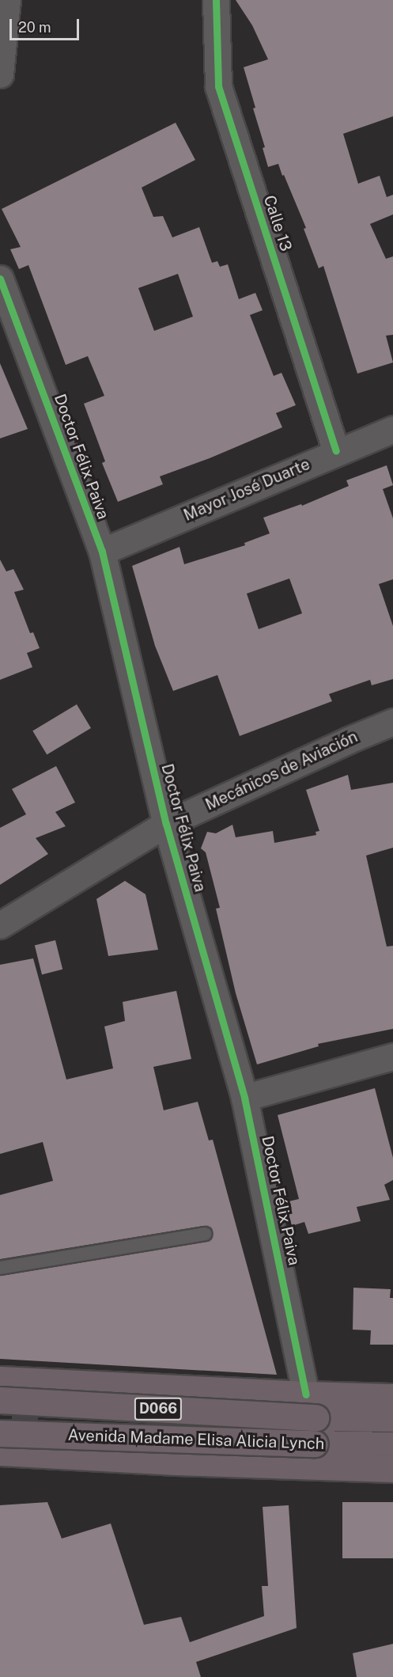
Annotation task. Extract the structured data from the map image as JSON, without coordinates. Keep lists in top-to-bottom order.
{
  "streets": {
    "highway": ["D066", "Avenida Madame Elisa Alicia Lynch"],
    "street": [
      "Calle 13",
      "Doctor Félix Paiva",
      "Mayor José Duarte",
      "Mecánicos de Aviación"
    ]
  },
  "crossings": [
    ["Calle 13", "Mayor José Duarte"],
    ["Doctor Félix Paiva", "Mayor José Duarte"],
    ["Doctor Félix Paiva", "Mecánicos de Aviación"],
    ["Doctor Félix Paiva", "Avenida Madame Elisa Alicia Lynch"]
  ],
  "scale_bar": "20 m"
}
